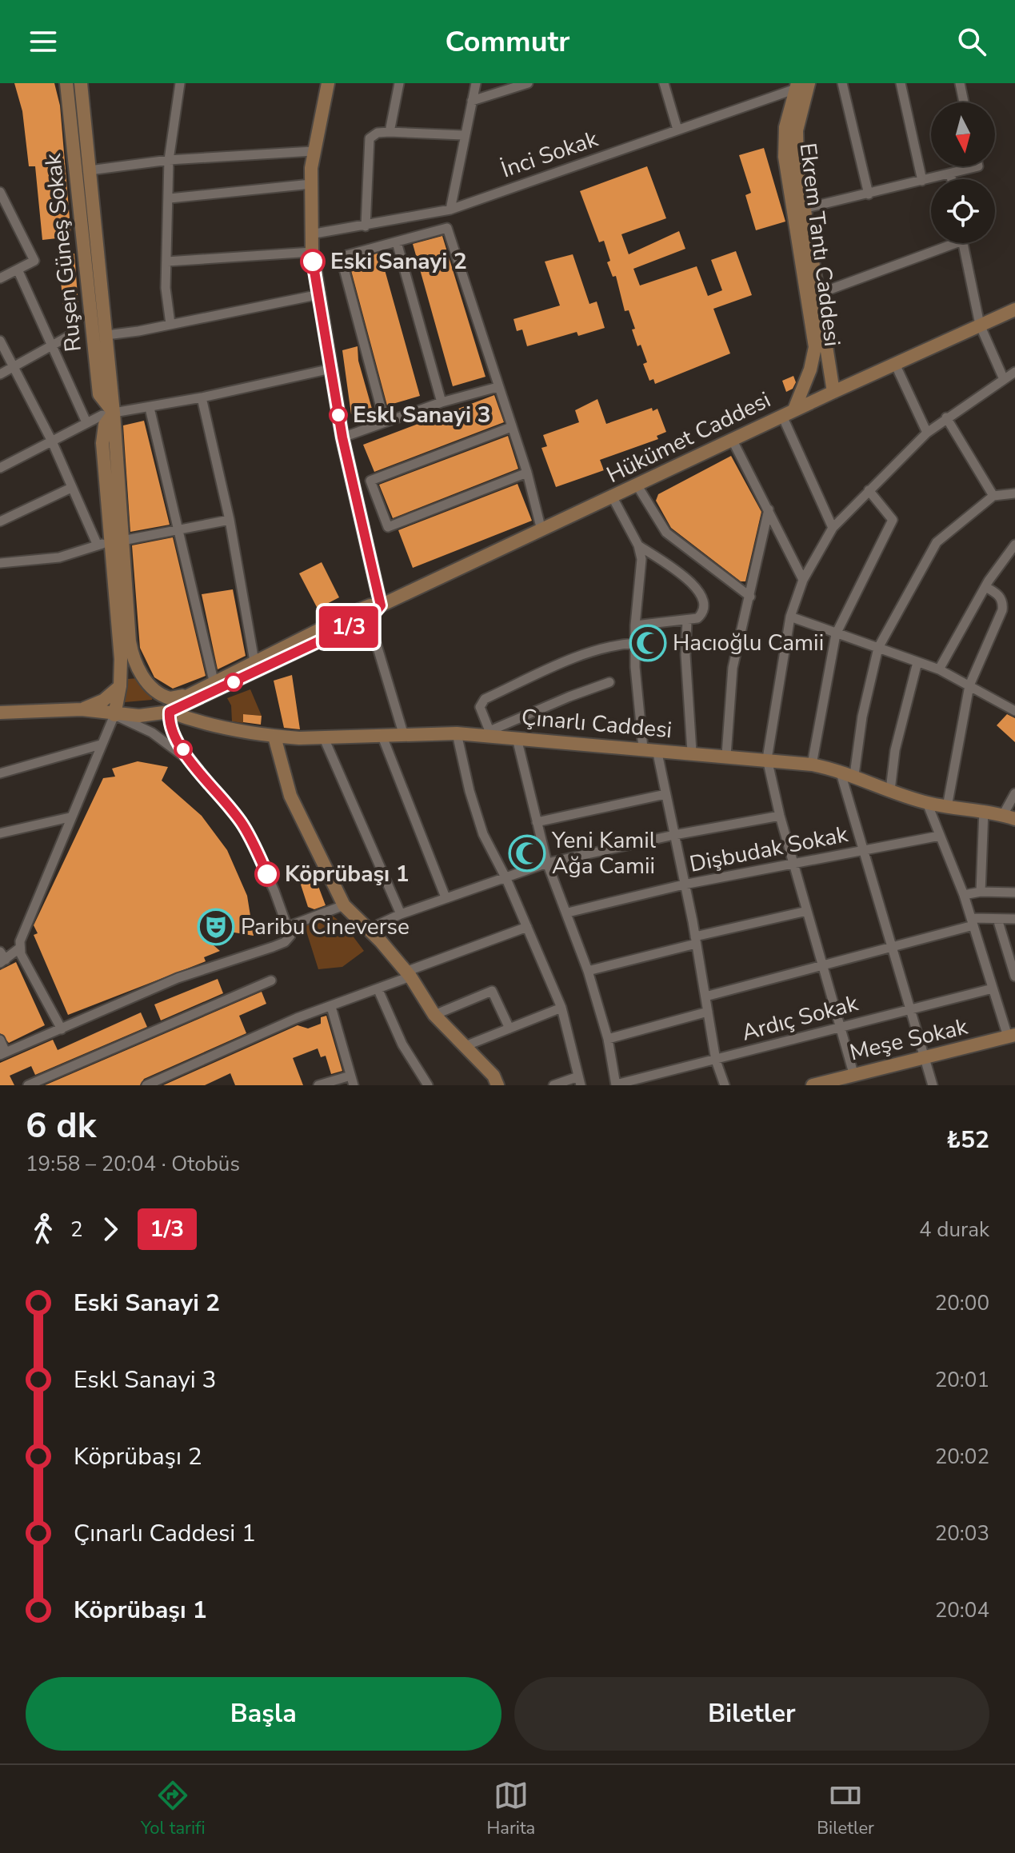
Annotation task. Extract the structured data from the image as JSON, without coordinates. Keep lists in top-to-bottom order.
{
  "streets": {
    "street": [
      "İnci Sokak",
      "Ekrem Tantı Caddesi",
      "Ruşen Güneş Sokak",
      "Hükümet Caddesi",
      "Çınarlı Caddesi",
      "Dişbudak Sokak",
      "Ardıç Sokak",
      "Meşe Sokak"
    ]
  },
  "crossings": [
    ["İnci Sokak", "Ekrem Tantı Caddesi"],
    ["Ekrem Tantı Caddesi", "Hükümet Caddesi"],
    ["Ruşen Güneş Sokak", "Hükümet Caddesi"],
    ["Hükümet Caddesi", "Çınarlı Caddesi"]
  ],
  "places": {
    "other": ["Eski Sanayi 2", "Eskl Sanayi 3", "Köprübaşı 1"],
    "mosque": ["Hacıoğlu Camii", "Yeni Kamil Ağa Camii"],
    "theatre": ["Paribu Cineverse"]
  },
  "lines": ["bus line 1/3"],
  "north": "bottom",
  "page": {
    "header": "Commutr",
    "on_map": "1/3",
    "heading": ["6 dk", "19:58 – 20:04 · Otobüs", "₺52"],
    "legs": ["2", "1/3", "4 durak"],
    "list": [
      {
        "name": "Eski Sanayi 2",
        "value": "20:00"
      },
      {
        "name": "Eskl Sanayi 3",
        "value": "20:01"
      },
      {
        "name": "Köprübaşı 2",
        "value": "20:02"
      },
      {
        "name": "Çınarlı Caddesi 1",
        "value": "20:03"
      },
      {
        "name": "Köprübaşı 1",
        "value": "20:04"
      }
    ],
    "buttons": ["Başla", "Biletler"],
    "tabs": ["Yol tarifi", "Harita", "Biletler"]
  }
}
